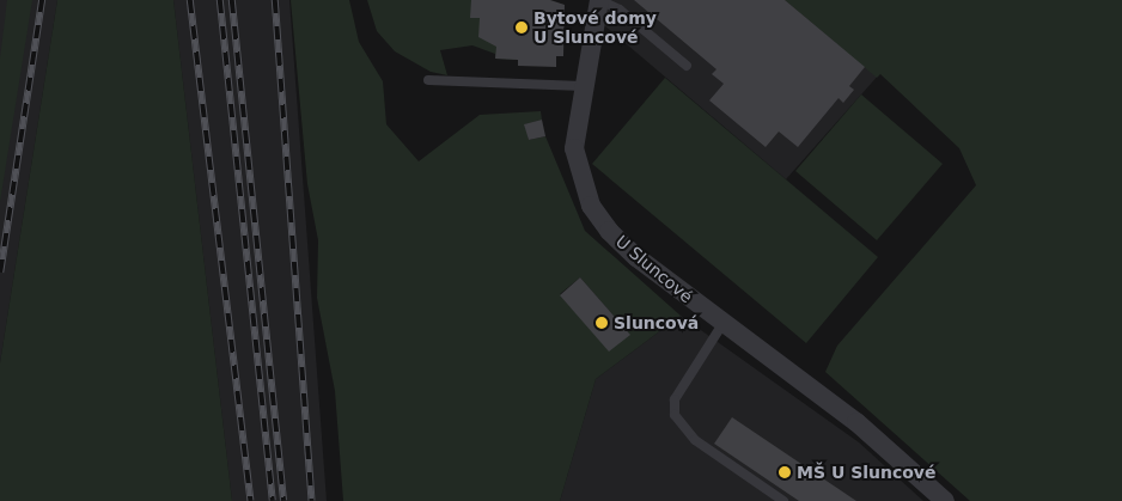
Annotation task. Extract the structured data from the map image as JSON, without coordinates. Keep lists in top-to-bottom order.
{
  "streets": {
    "street": ["U Sluncové"]
  },
  "places": ["Bytové domy U Sluncové", "Sluncová", "MŠ U Sluncové"]
}
